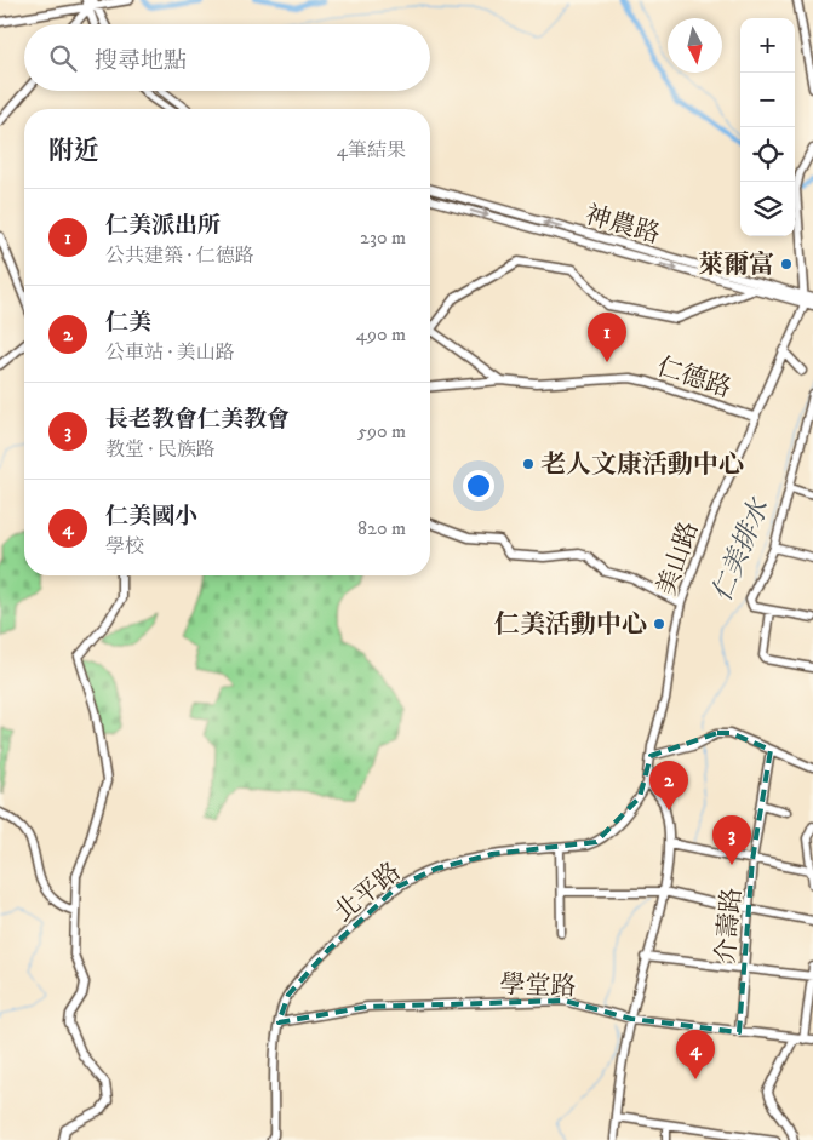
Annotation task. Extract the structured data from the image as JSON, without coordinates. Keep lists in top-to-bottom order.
{
  "streets": {
    "street": [
      "神農路",
      "仁德路",
      "美山路",
      "北平路",
      "介壽路",
      "學堂路"
    ]
  },
  "crossings": [
    ["神農路", "美山路"],
    ["仁德路", "美山路"],
    ["美山路", "北平路"],
    ["北平路", "學堂路"],
    ["介壽路", "學堂路"]
  ],
  "water": ["仁美排水"],
  "places": ["萊爾富", "老人文康活動中心", "仁美活動中心"],
  "north": "bottom",
  "page": {
    "map_buttons": ["+", "−"],
    "search": "搜尋地點",
    "heading": ["附近", "4筆結果"],
    "list": [
      {
        "mark": "1",
        "name": "仁美派出所",
        "note": "公共建築 · 仁德路",
        "value": "230 m"
      },
      {
        "mark": "2",
        "name": "仁美",
        "note": "公車站 · 美山路",
        "value": "490 m"
      },
      {
        "mark": "3",
        "name": "長老教會仁美教會",
        "note": "教堂 · 民族路",
        "value": "590 m"
      },
      {
        "mark": "4",
        "name": "仁美國小",
        "note": "學校",
        "value": "820 m"
      }
    ],
    "pins": [
      "1",
      "2",
      "3",
      "4"
    ]
  }
}
